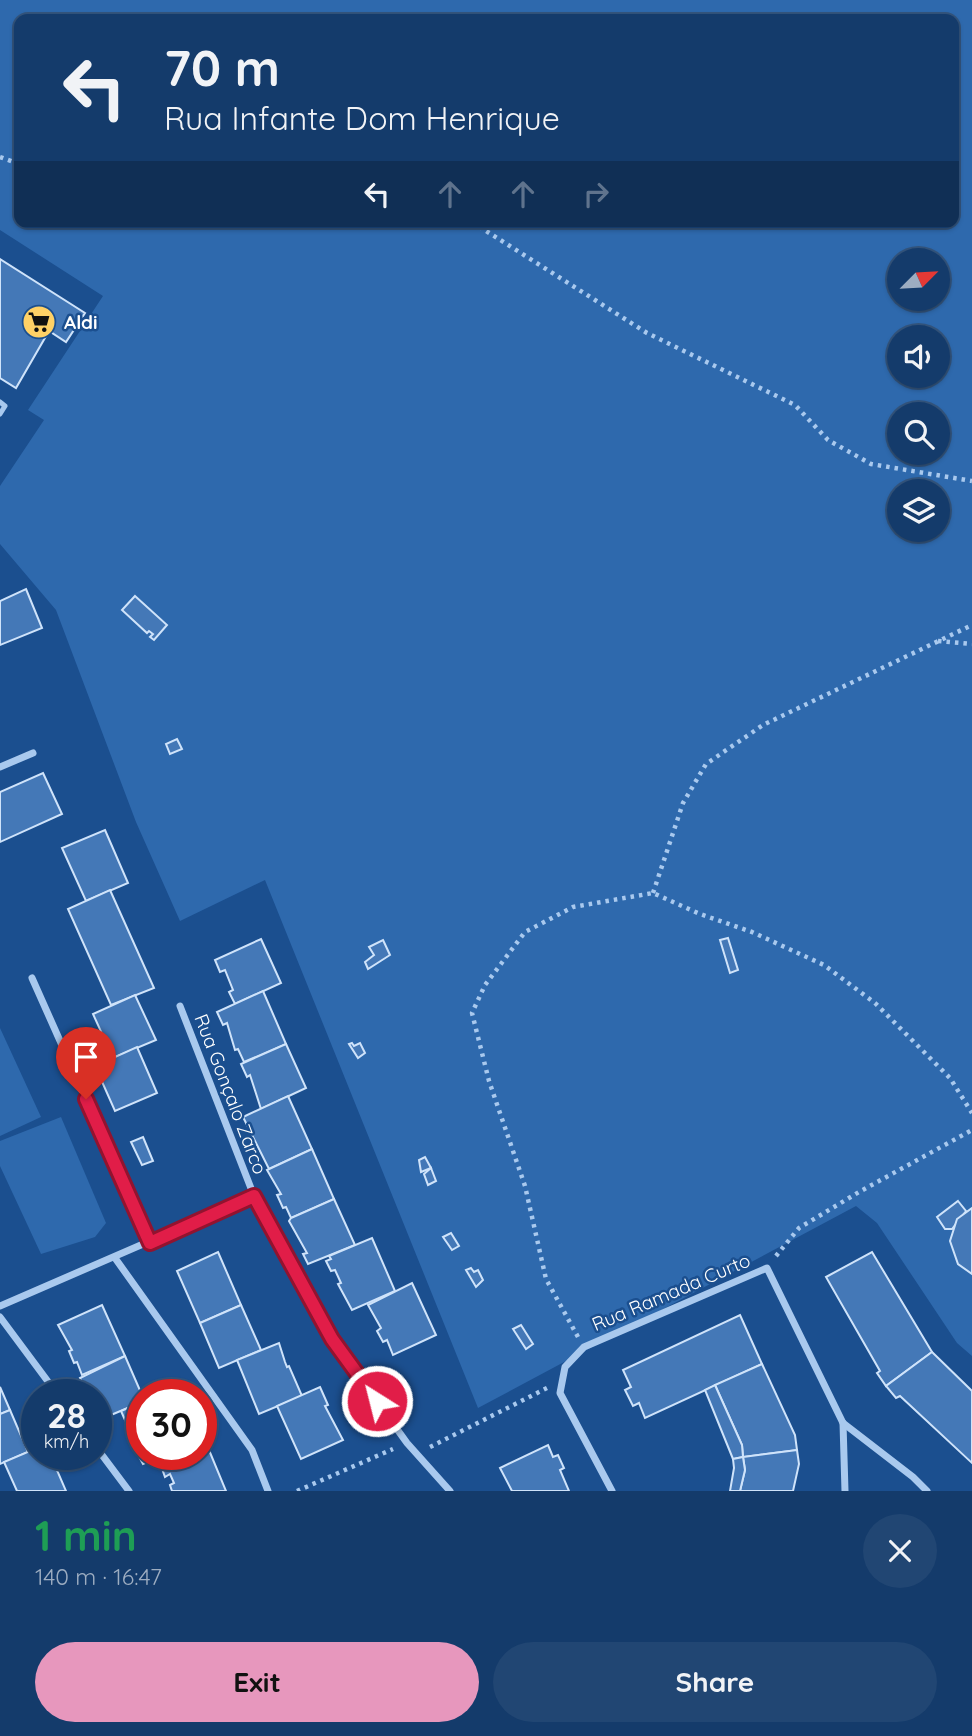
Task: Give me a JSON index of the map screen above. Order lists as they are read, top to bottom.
{
  "streets": {
    "street": ["Rua Gonçalo Zarco", "Rua Ramada Curto"]
  },
  "places": {
    "supermarket": ["Aldi"]
  },
  "north": "top right",
  "page": {
    "turn": ["70 m", "Rua Infante Dom Henrique"],
    "speed": "28 km/h",
    "limit": "30",
    "heading": ["1 min", "140 m · 16:47"],
    "buttons": ["Exit", "Share"]
  }
}
